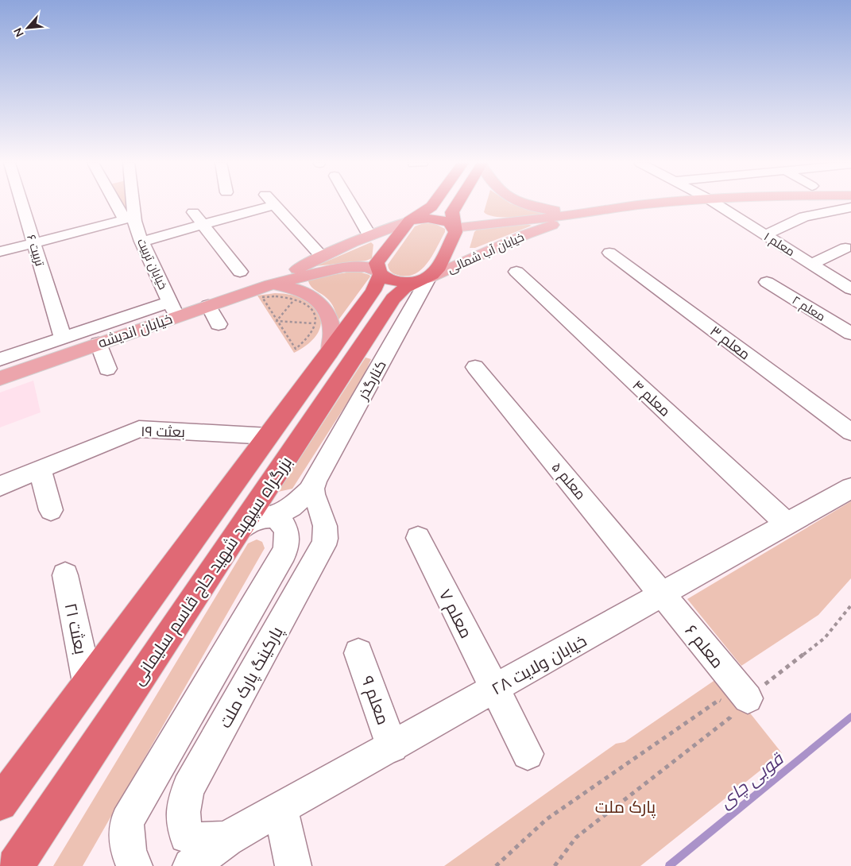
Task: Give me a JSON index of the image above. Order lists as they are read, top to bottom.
{
  "streets": {
    "highway": ["بزرگراه سپهبد شهید حاج قاسم سلیمانی"],
    "main road": ["خیابان آب شمالی", "خیابان اندیشه"],
    "street": [
      "معلم ۱",
      "تربیت ۶",
      "خیابان تربیت",
      "معلم ۲",
      "معلم ۳",
      "کنارگذر",
      "معلم ۴",
      "بعثت ۱۹",
      "معلم ۵",
      "معلم ۷",
      "بعثت ۲۱",
      "معلم ۶",
      "خیابان ولایت ۲۸",
      "پارکینگ پارک ملت",
      "معلم ۹"
    ]
  },
  "crossings": [
    ["خیابان آب شمالی", "کنارگذر"],
    ["خیابان آب شمالی", "بزرگراه سپهبد شهید حاج قاسم سلیمانی"],
    ["خیابان تربیت", "خیابان اندیشه"],
    ["خیابان اندیشه", "بزرگراه سپهبد شهید حاج قاسم سلیمانی"],
    ["کنارگذر", "بزرگراه سپهبد شهید حاج قاسم سلیمانی"],
    ["کنارگذر", "پارکینگ پارک ملت"],
    ["معلم ۴", "خیابان ولایت ۲۸"],
    ["بعثت ۱۹", "بزرگراه سپهبد شهید حاج قاسم سلیمانی"],
    ["معلم ۵", "معلم ۶"],
    ["معلم ۵", "خیابان ولایت ۲۸"],
    ["بزرگراه سپهبد شهید حاج قاسم سلیمانی", "بعثت ۲۱"],
    ["معلم ۷", "خیابان ولایت ۲۸"],
    ["معلم ۶", "خیابان ولایت ۲۸"],
    ["خیابان ولایت ۲۸", "پارکینگ پارک ملت"],
    ["خیابان ولایت ۲۸", "معلم ۹"]
  ],
  "water": ["قوبی چای"],
  "parks": ["پارک ملت"],
  "north": "bottom left"
}
